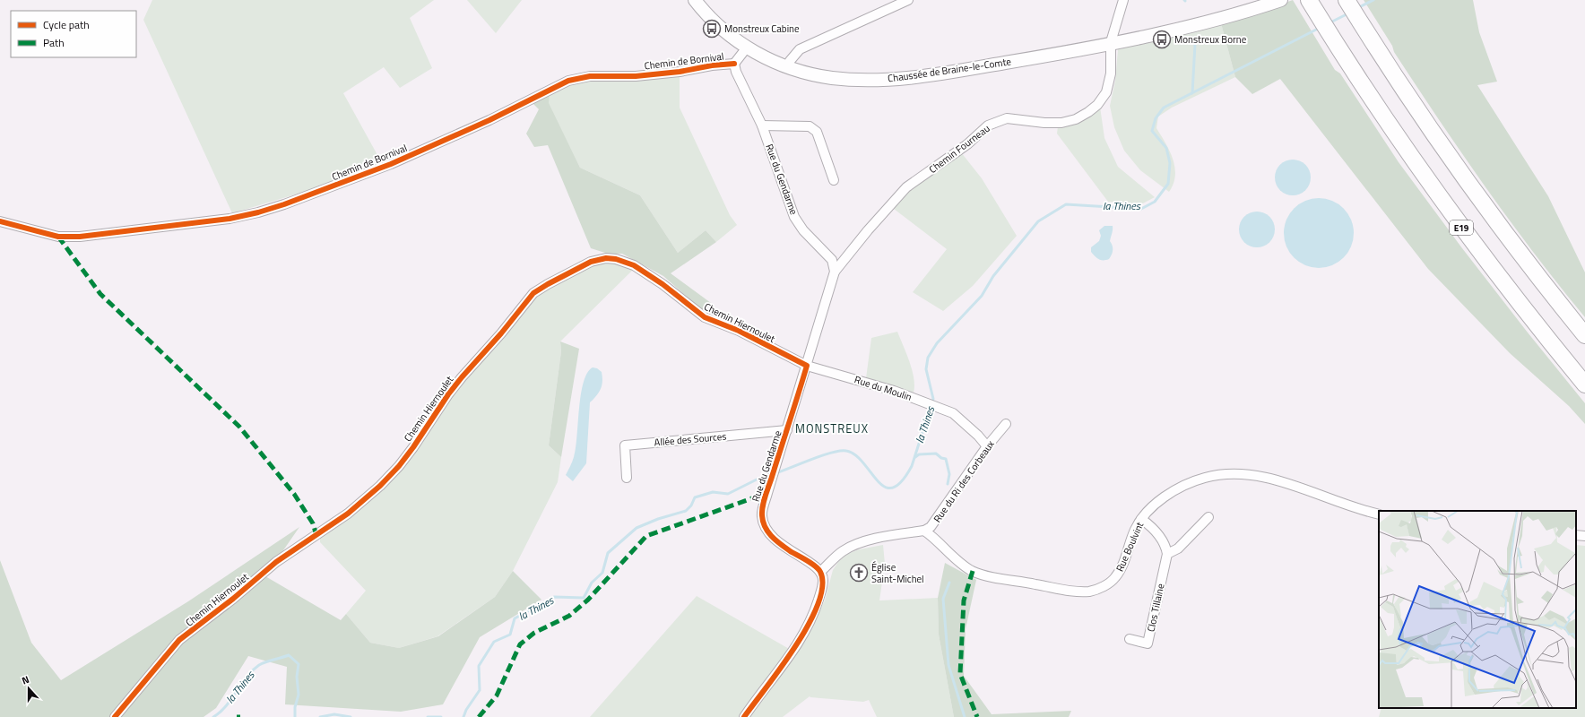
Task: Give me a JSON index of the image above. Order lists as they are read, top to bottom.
{
  "streets": {
    "highway": ["E19"],
    "main road": ["Chaussée de Braine-le-Comte"],
    "street": [
      "Chemin de Bornival",
      "Chemin Fourneau",
      "Rue du Gendarme",
      "Chemin Hiernoulet",
      "Rue du Moulin",
      "Allée des Sources",
      "Rue du Ri des Corbeaux",
      "Rue Boulvint",
      "Clos Tillaine"
    ]
  },
  "crossings": [
    ["Chemin de Bornival", "Rue du Gendarme"],
    ["Chaussée de Braine-le-Comte", "Chemin Fourneau"],
    ["Chemin Fourneau", "Rue du Gendarme"],
    ["Rue du Gendarme", "Chemin Hiernoulet"],
    ["Rue du Gendarme", "Rue du Moulin"],
    ["Rue du Gendarme", "Allée des Sources"],
    ["Rue du Gendarme", "Rue du Ri des Corbeaux"],
    ["Chemin Hiernoulet", "Rue du Moulin"],
    ["Rue du Moulin", "Rue du Ri des Corbeaux"],
    ["Rue du Ri des Corbeaux", "Rue Boulvint"]
  ],
  "districts": ["MONSTREUX"],
  "water": ["la Thines"],
  "places": {
    "bus stop": ["Monstreux Cabine", "Monstreux Borne"],
    "church": ["Église Saint-Michel"]
  },
  "legend": ["Cycle path", "Path"],
  "north": "top"
}
